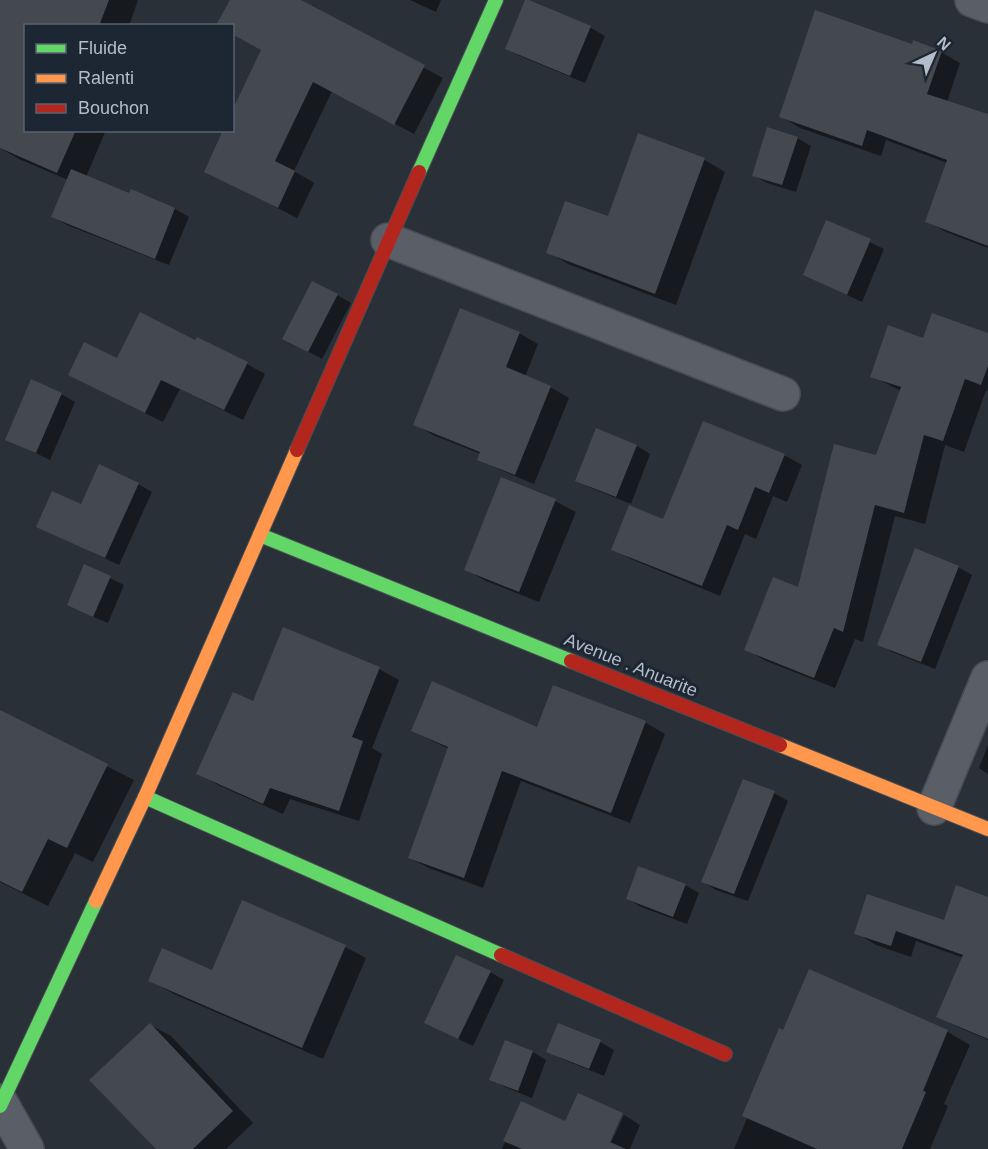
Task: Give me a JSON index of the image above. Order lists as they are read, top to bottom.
{
  "streets": {
    "street": ["Avenue . Anuarite"]
  },
  "legend": ["Fluide", "Ralenti", "Bouchon"],
  "north": "top right"
}
